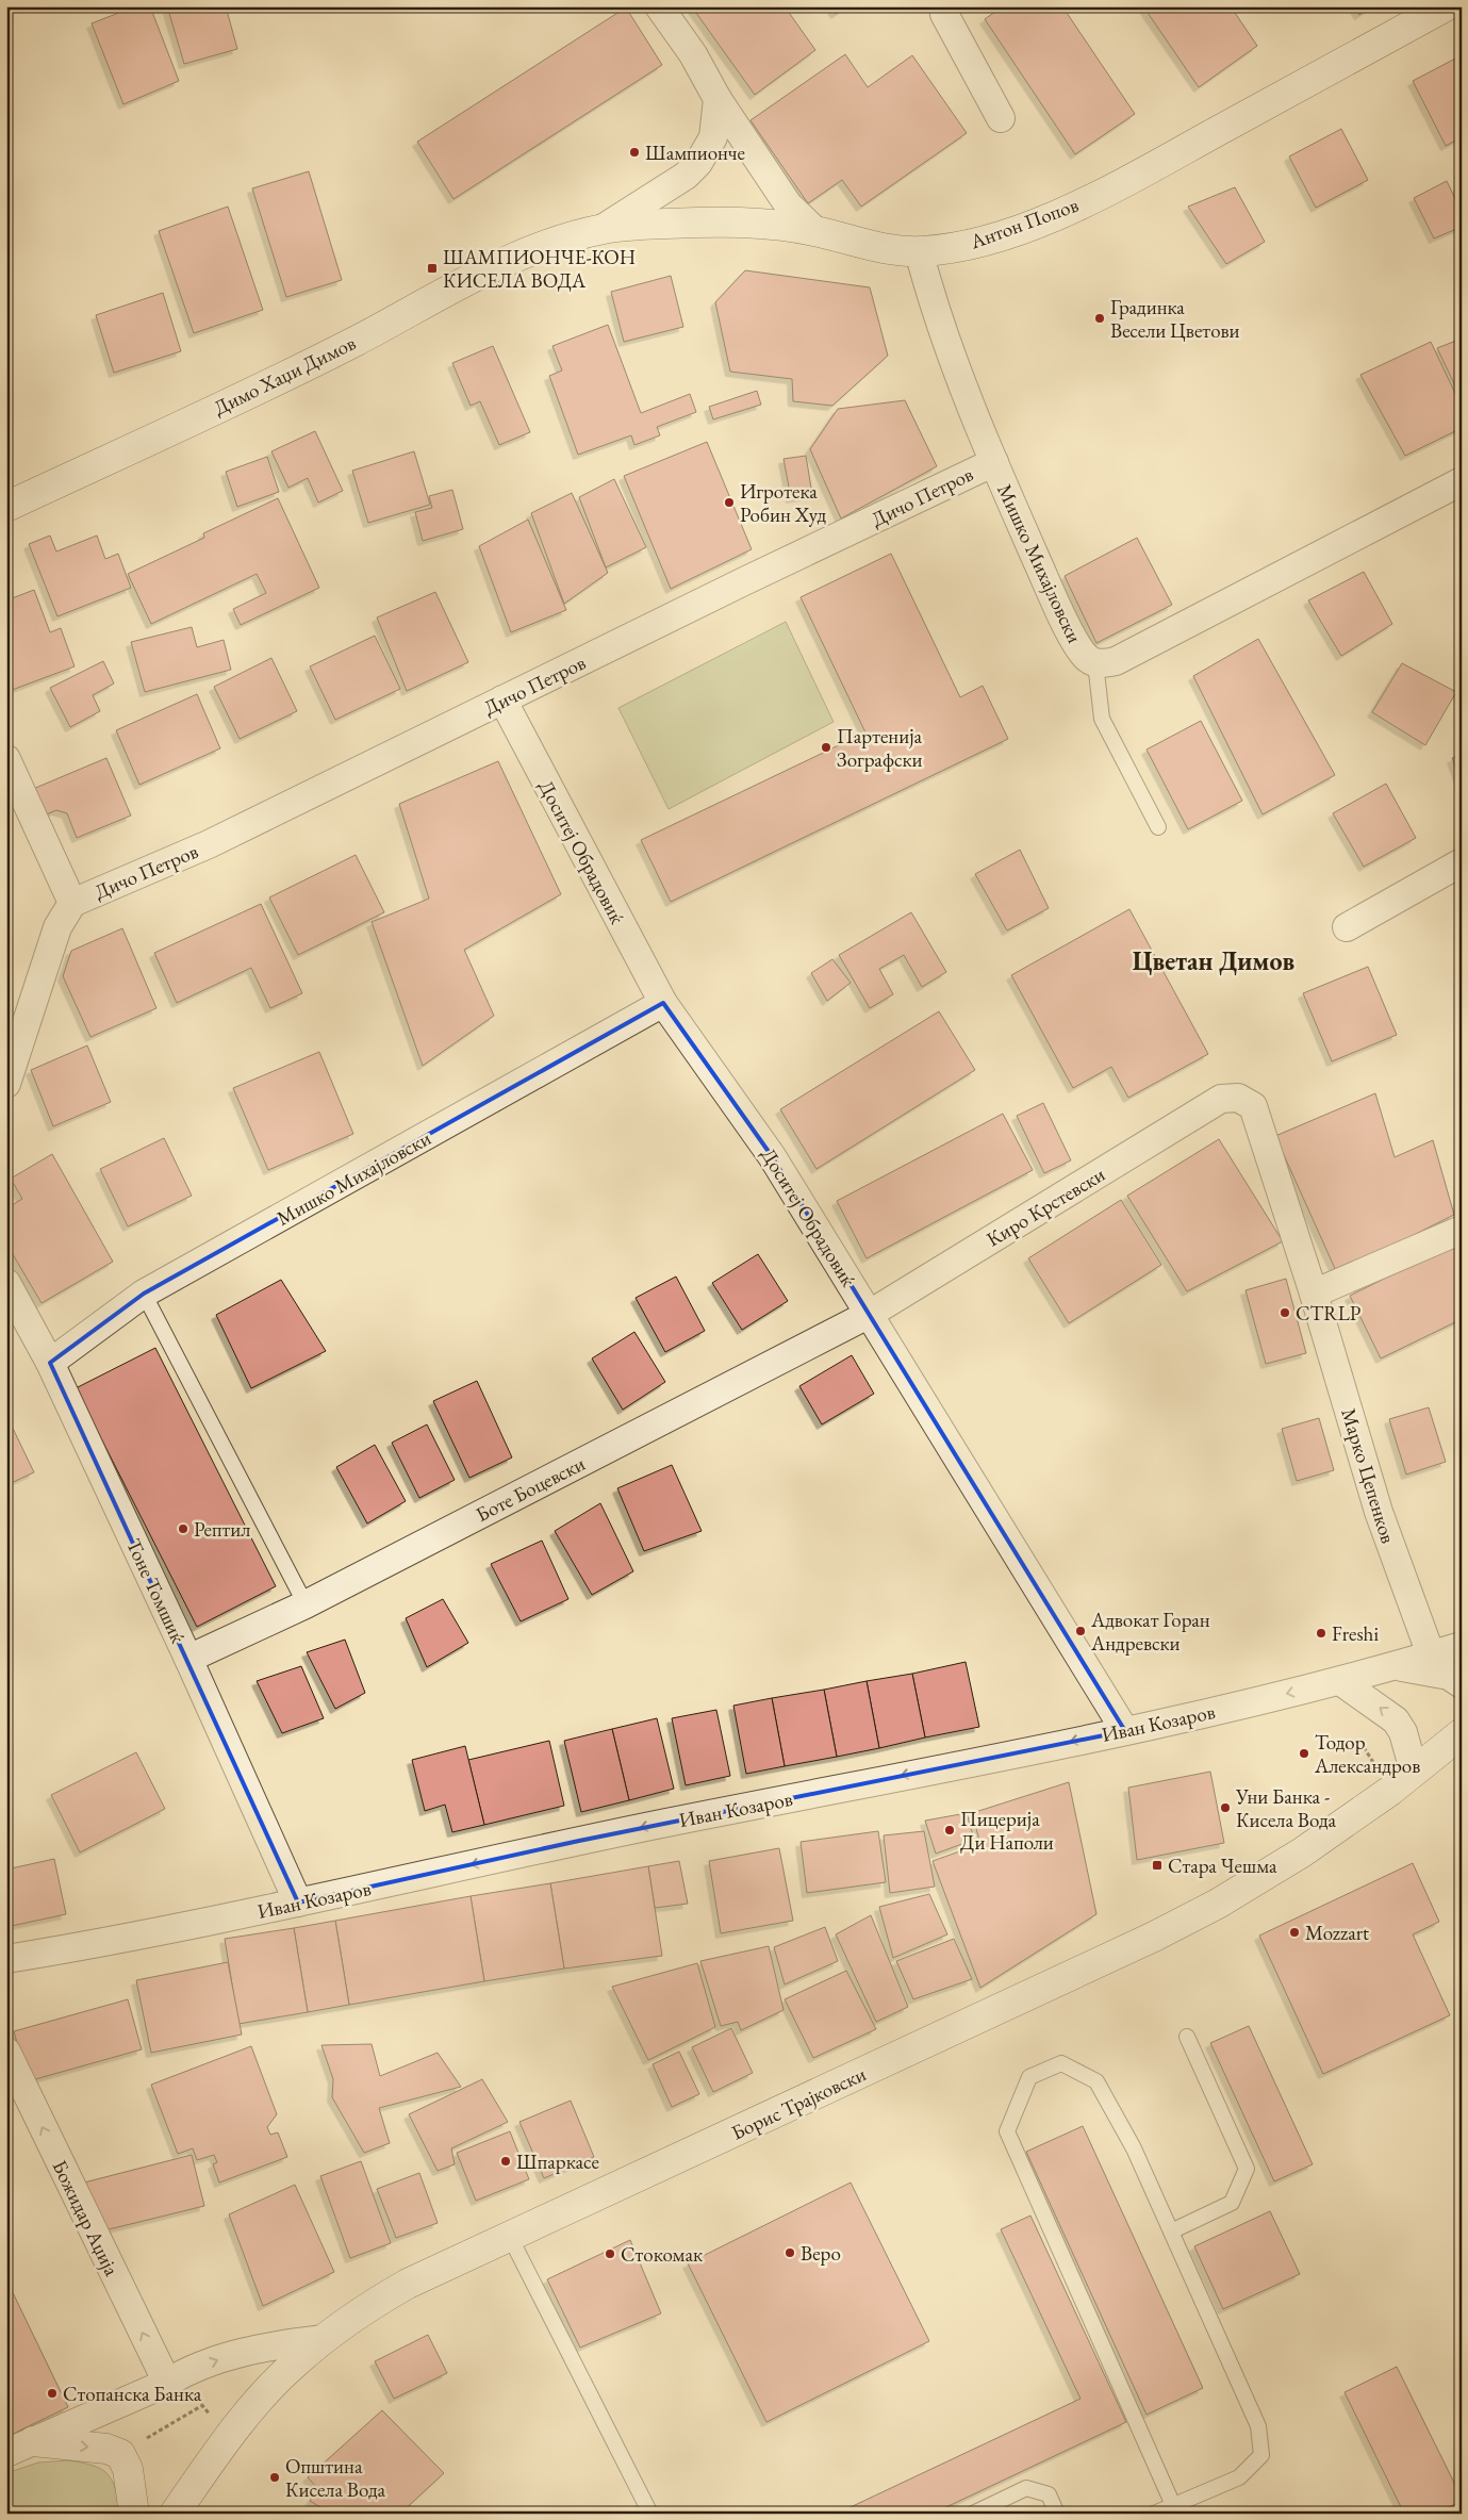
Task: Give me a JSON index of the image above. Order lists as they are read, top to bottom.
{
  "streets": {
    "street": [
      "Антон Попов",
      "Димо Хаџи Димов",
      "Дичо Петров",
      "Мишко Михајловски",
      "Доситеј Обрадовиќ",
      "Киро Крстевски",
      "Марко Цепенков",
      "Боте Боцевски",
      "Тоне Томшиќ",
      "Иван Козаров",
      "Борис Трајковски",
      "Божидар Аџија"
    ]
  },
  "crossings": [
    ["Антон Попов", "Димо Хаџи Димов"],
    ["Антон Попов", "Мишко Михајловски"],
    ["Дичо Петров", "Мишко Михајловски"],
    ["Дичо Петров", "Доситеј Обрадовиќ"],
    ["Мишко Михајловски", "Доситеј Обрадовиќ"],
    ["Мишко Михајловски", "Тоне Томшиќ"],
    ["Доситеј Обрадовиќ", "Киро Крстевски"],
    ["Доситеј Обрадовиќ", "Боте Боцевски"],
    ["Доситеј Обрадовиќ", "Иван Козаров"],
    ["Киро Крстевски", "Марко Цепенков"],
    ["Киро Крстевски", "Боте Боцевски"],
    ["Марко Цепенков", "Иван Козаров"],
    ["Боте Боцевски", "Тоне Томшиќ"],
    ["Тоне Томшиќ", "Иван Козаров"]
  ],
  "one_way": ["Иван Козаров", "Божидар Аџија"],
  "districts": ["Цветан Димов"],
  "places": {
    "other": [
      "Шампионче",
      "Градинка Весели Цветови",
      "Игротека Робин Худ",
      "Партенија Зографски",
      "CTRLP",
      "Рептил",
      "Адвокат Горан Андревски",
      "Freshi",
      "Тодор Александров",
      "Уни Банка - Кисела Вода",
      "Пицерија Ди Наполи",
      "Mozzart",
      "Шпаркасе",
      "Веро",
      "Стокомак",
      "Стопанска Банка",
      "Општина Кисела Вода"
    ],
    "transit": ["ШАМПИОНЧЕ-КОН КИСЕЛА ВОДА", "Стара Чешма"]
  }
}
